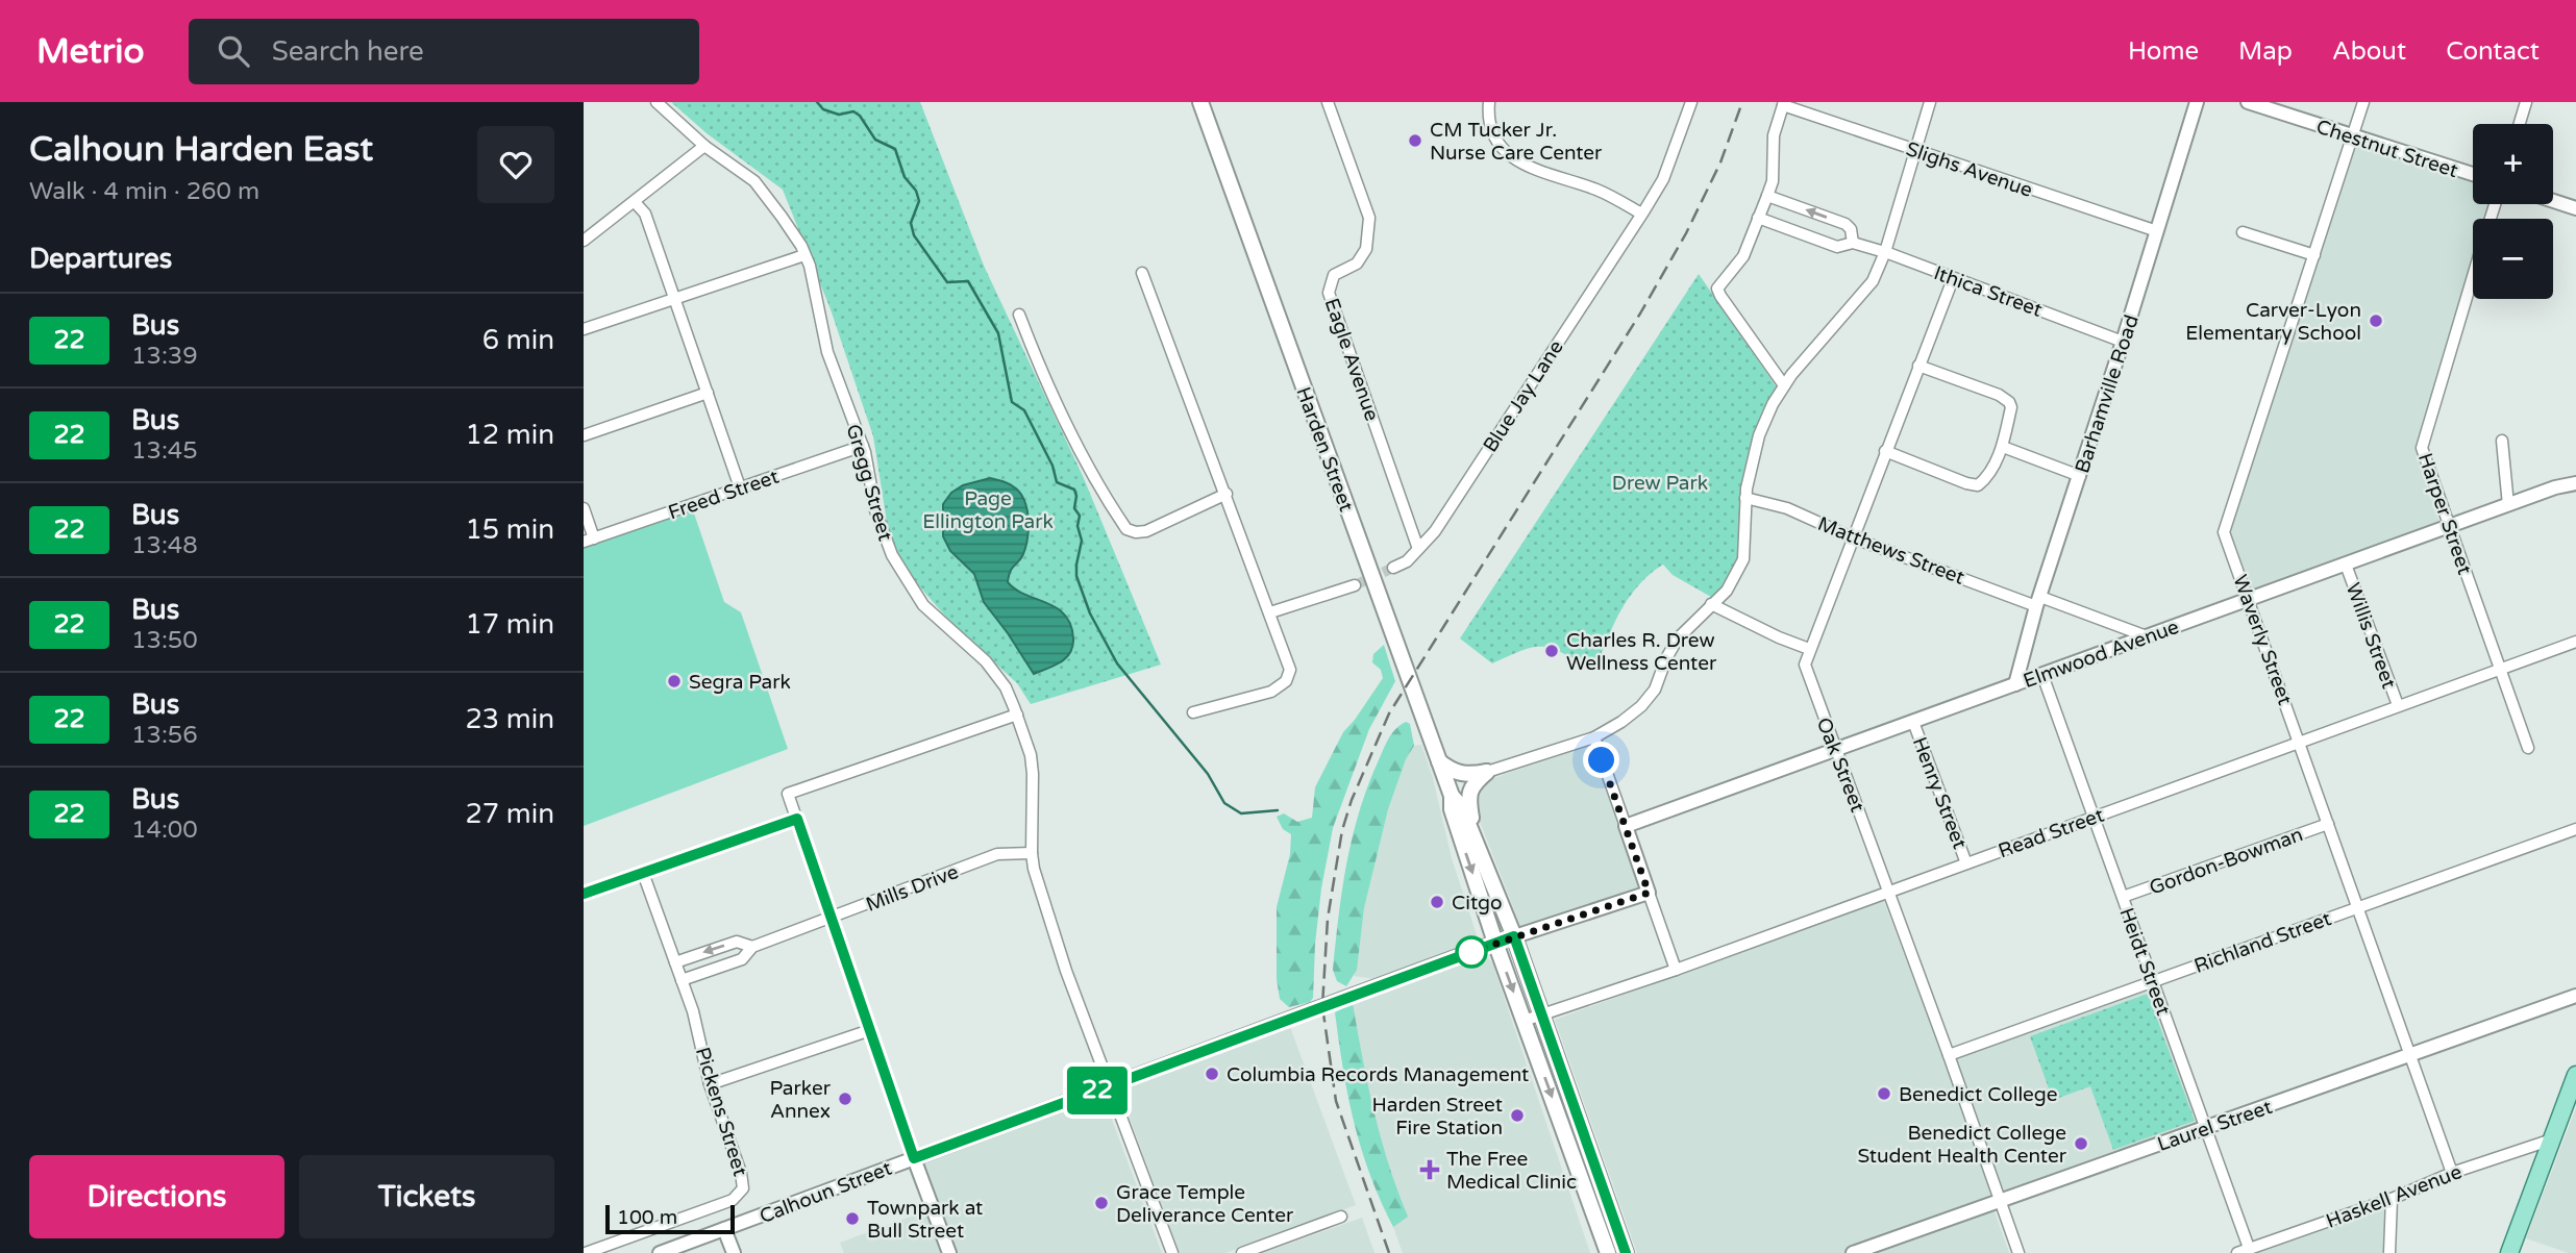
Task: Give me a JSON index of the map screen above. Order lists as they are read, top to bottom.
{
  "streets": {
    "main road": ["Harden Street"],
    "street": [
      "Chestnut Street",
      "Slighs Avenue",
      "Ithica Street",
      "Eagle Avenue",
      "Barhamville Road",
      "Blue Jay Lane",
      "Gregg Street",
      "Freed Street",
      "Harper Street",
      "Matthews Street",
      "Willis Street",
      "Waverly Street",
      "Elmwood Avenue",
      "Oak Street",
      "Henry Street",
      "Read Street",
      "Gordon-Bowman",
      "Mills Drive",
      "Richland Street",
      "Heidt Street",
      "Pickens Street",
      "Laurel Street",
      "Calhoun Street",
      "Haskell Avenue"
    ]
  },
  "crossings": [
    ["Chestnut Street", "Waverly Street"],
    ["Slighs Avenue", "Barhamville Road"],
    ["Ithica Street", "Barhamville Road"],
    ["Ithica Street", "Oak Street"],
    ["Eagle Avenue", "Blue Jay Lane"],
    ["Barhamville Road", "Matthews Street"],
    ["Barhamville Road", "Elmwood Avenue"],
    ["Harden Street", "Read Street"],
    ["Harden Street", "Calhoun Street"],
    ["Gregg Street", "Freed Street"],
    ["Gregg Street", "Mills Drive"],
    ["Gregg Street", "Calhoun Street"],
    ["Harper Street", "Elmwood Avenue"],
    ["Harper Street", "Read Street"],
    ["Matthews Street", "Elmwood Avenue"],
    ["Matthews Street", "Oak Street"],
    ["Willis Street", "Elmwood Avenue"],
    ["Willis Street", "Read Street"],
    ["Waverly Street", "Elmwood Avenue"],
    ["Waverly Street", "Read Street"],
    ["Waverly Street", "Gordon-Bowman"],
    ["Waverly Street", "Richland Street"],
    ["Waverly Street", "Laurel Street"],
    ["Waverly Street", "Haskell Avenue"],
    ["Elmwood Avenue", "Oak Street"],
    ["Elmwood Avenue", "Henry Street"],
    ["Elmwood Avenue", "Heidt Street"],
    ["Oak Street", "Read Street"],
    ["Oak Street", "Richland Street"],
    ["Oak Street", "Laurel Street"],
    ["Henry Street", "Read Street"],
    ["Read Street", "Heidt Street"],
    ["Gordon-Bowman", "Heidt Street"],
    ["Mills Drive", "Pickens Street"],
    ["Richland Street", "Heidt Street"],
    ["Heidt Street", "Laurel Street"],
    ["Heidt Street", "Haskell Avenue"]
  ],
  "parks": ["Drew Park", "Page Ellington Park"],
  "places": {
    "other": [
      "CM Tucker Jr. Nurse Care Center",
      "Carver-Lyon Elementary School",
      "Charles R. Drew Wellness Center",
      "Segra Park",
      "Citgo",
      "Columbia Records Management",
      "Benedict College",
      "Parker Annex",
      "Harden Street Fire Station",
      "Benedict College Student Health Center",
      "Grace Temple Deliverance Center",
      "Townpark at Bull Street"
    ],
    "health": ["The Free Medical Clinic"]
  },
  "lines": ["bus line 22"],
  "scale_bar": "100 m",
  "page": {
    "header": "Metrio",
    "search": "Search here",
    "nav": [
      "Home",
      "Map",
      "About",
      "Contact"
    ],
    "heading": [
      ["Calhoun Harden East", "Walk · 4 min · 260 m"],
      "Departures"
    ],
    "on_map": "22",
    "map_buttons": ["+", "−"],
    "list": [
      {
        "mark": "22",
        "name": "Bus",
        "note": "13:39",
        "value": "6 min"
      },
      {
        "mark": "22",
        "name": "Bus",
        "note": "13:45",
        "value": "12 min"
      },
      {
        "mark": "22",
        "name": "Bus",
        "note": "13:48",
        "value": "15 min"
      },
      {
        "mark": "22",
        "name": "Bus",
        "note": "13:50",
        "value": "17 min"
      },
      {
        "mark": "22",
        "name": "Bus",
        "note": "13:56",
        "value": "23 min"
      },
      {
        "mark": "22",
        "name": "Bus",
        "note": "14:00",
        "value": "27 min"
      }
    ],
    "buttons": ["Directions", "Tickets"],
    "scale": "100 m"
  }
}
